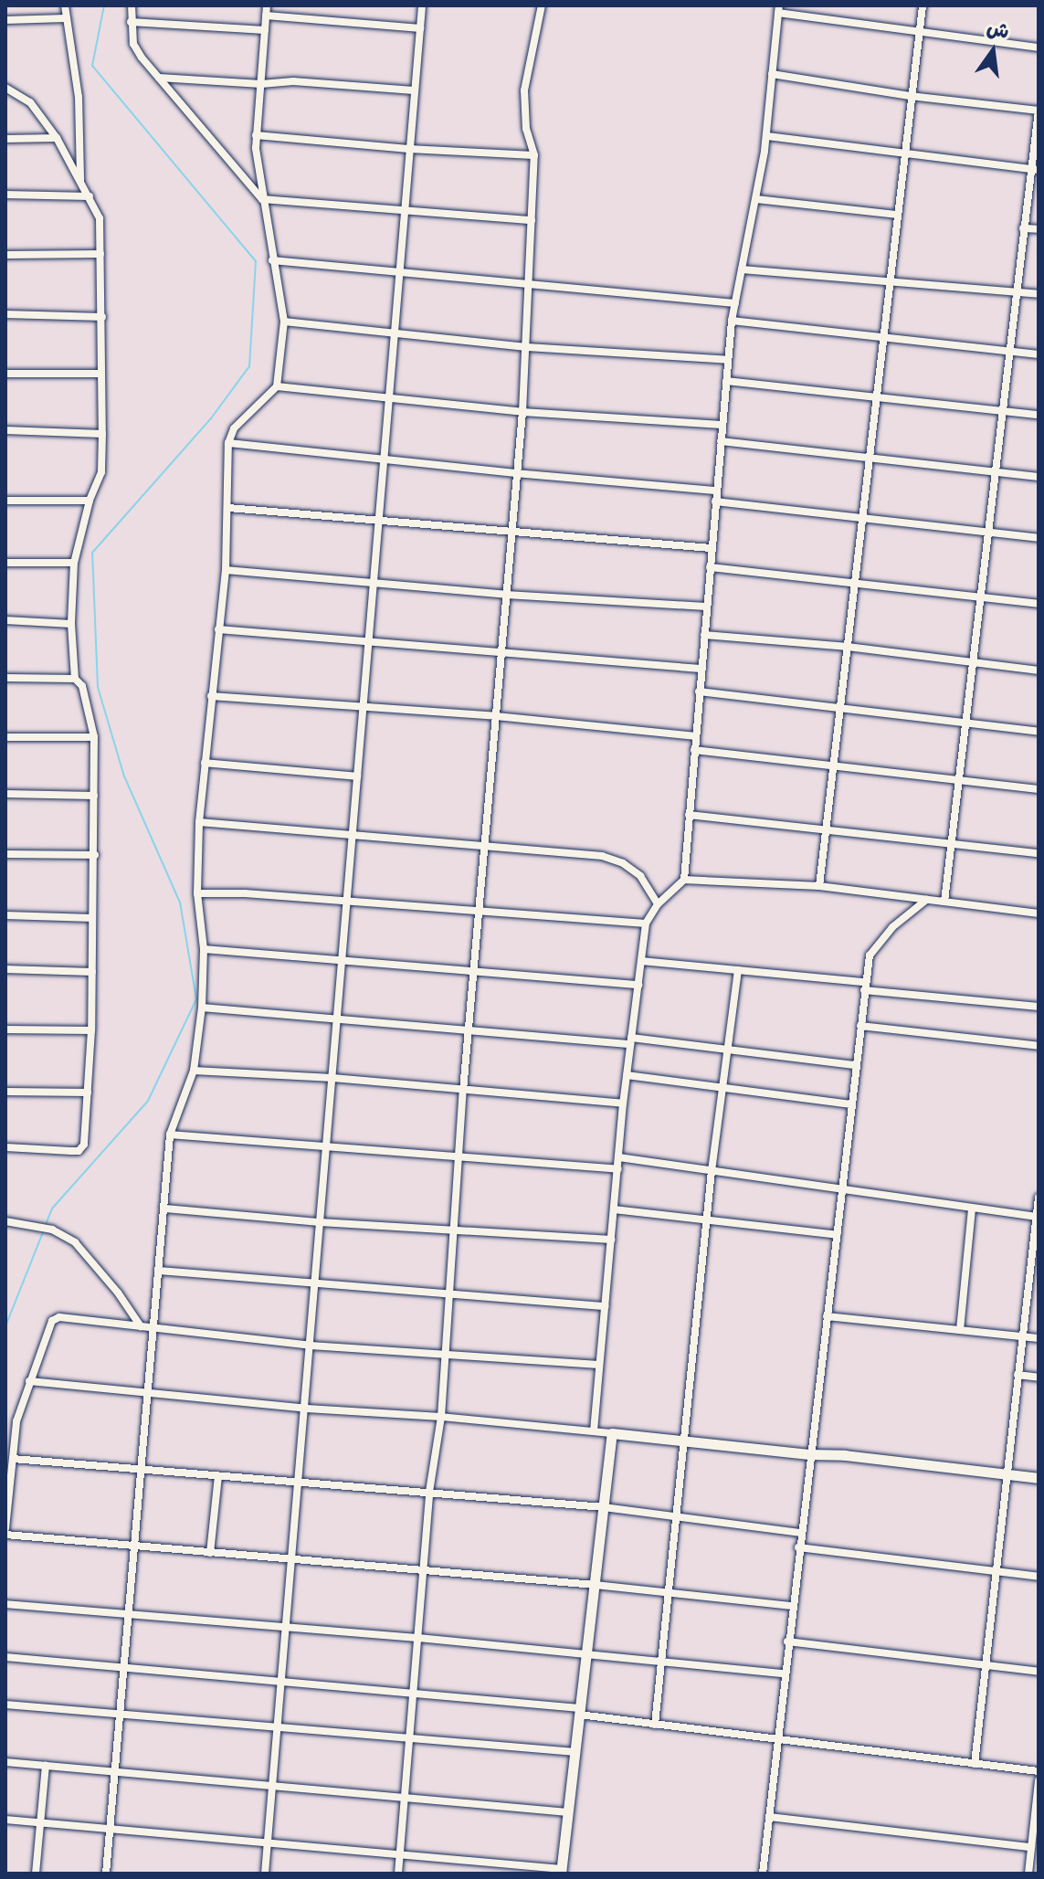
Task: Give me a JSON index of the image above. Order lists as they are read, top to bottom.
{
  "north": "top"
}
